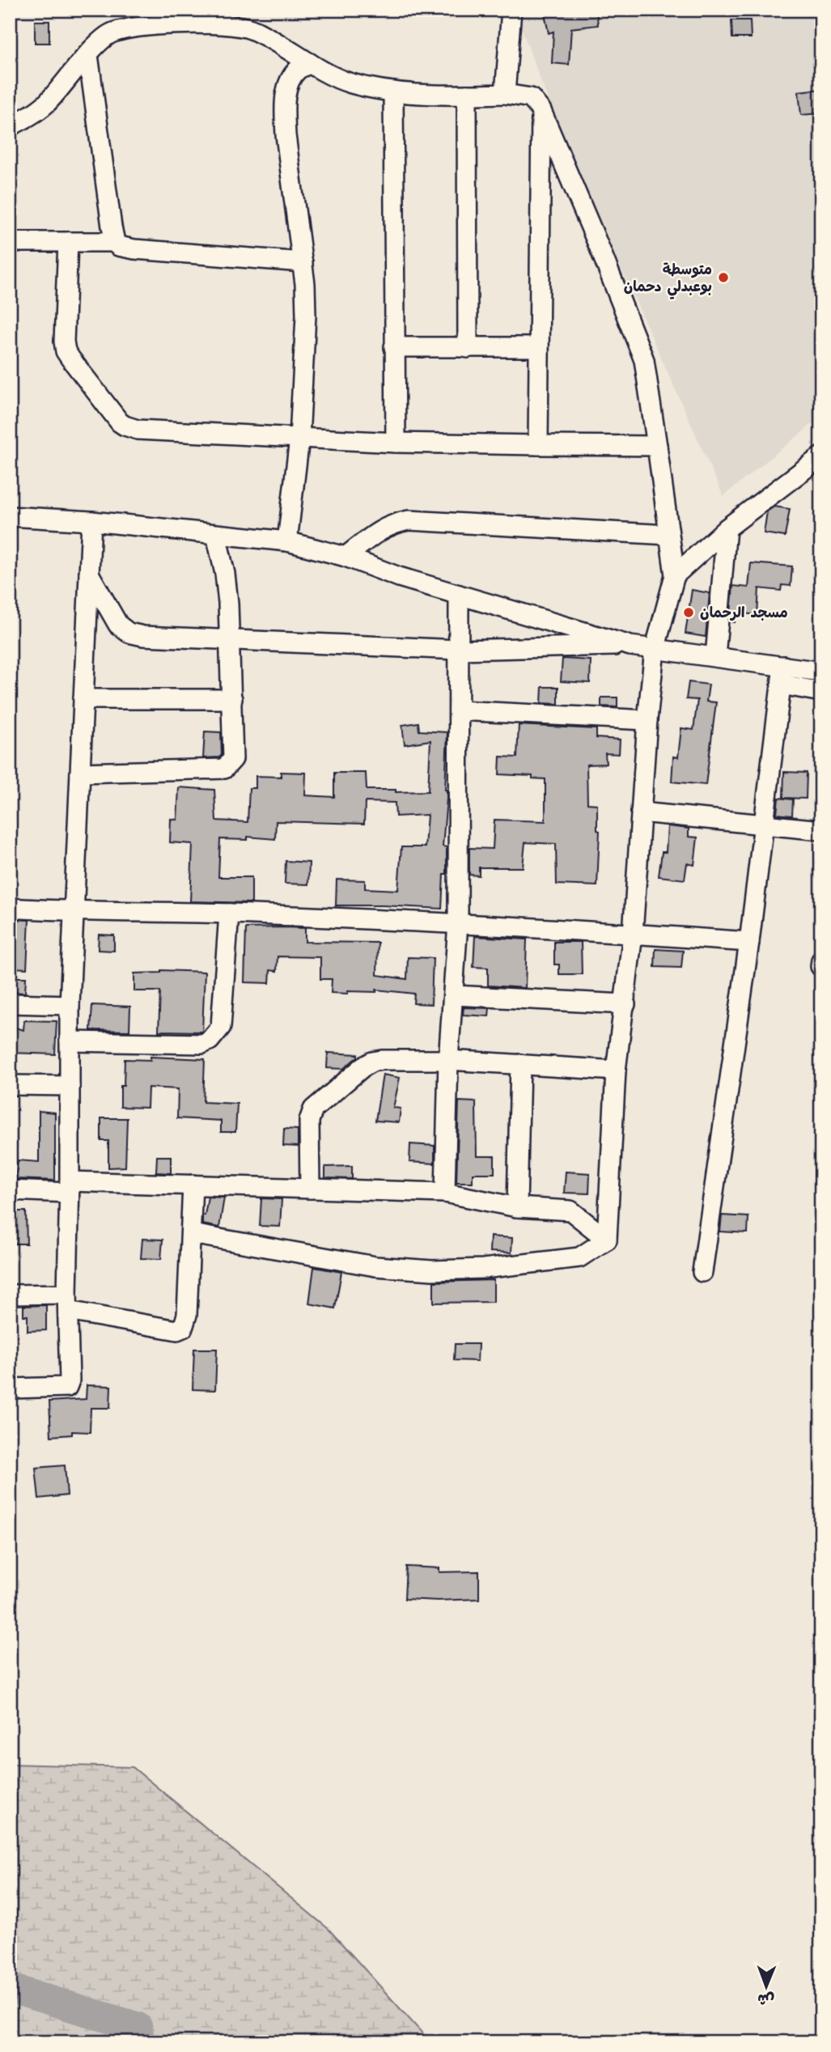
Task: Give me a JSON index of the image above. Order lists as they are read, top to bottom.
{
  "places": ["متوسطة بوعبدلي دحمان", "مسجد الرحمان"],
  "north": "bottom"
}
